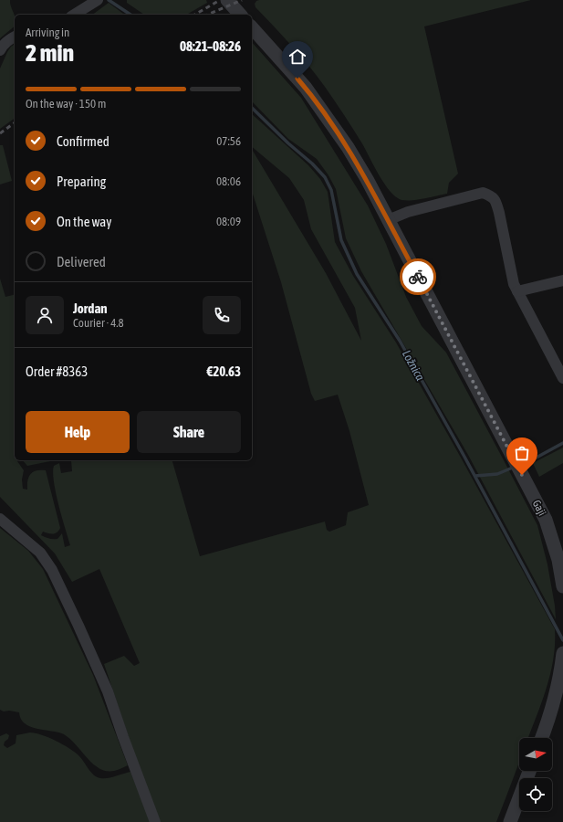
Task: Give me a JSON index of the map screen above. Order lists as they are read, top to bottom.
{
  "streets": {
    "street": ["Gaji"]
  },
  "water": ["Ložnica"],
  "north": "right",
  "page": {
    "heading": ["2 min", "Arriving in", "08:21–08:26"],
    "panel": [
      "Jordan",
      "Courier · 4.8",
      "Order #8363",
      "€20.63"
    ],
    "bar": "On the way · 150 m",
    "list": [
      ["Confirmed", "07:56"],
      ["Preparing", "08:06"],
      ["On the way", "08:09"],
      "Delivered"
    ],
    "buttons": ["Help", "Share"]
  }
}
